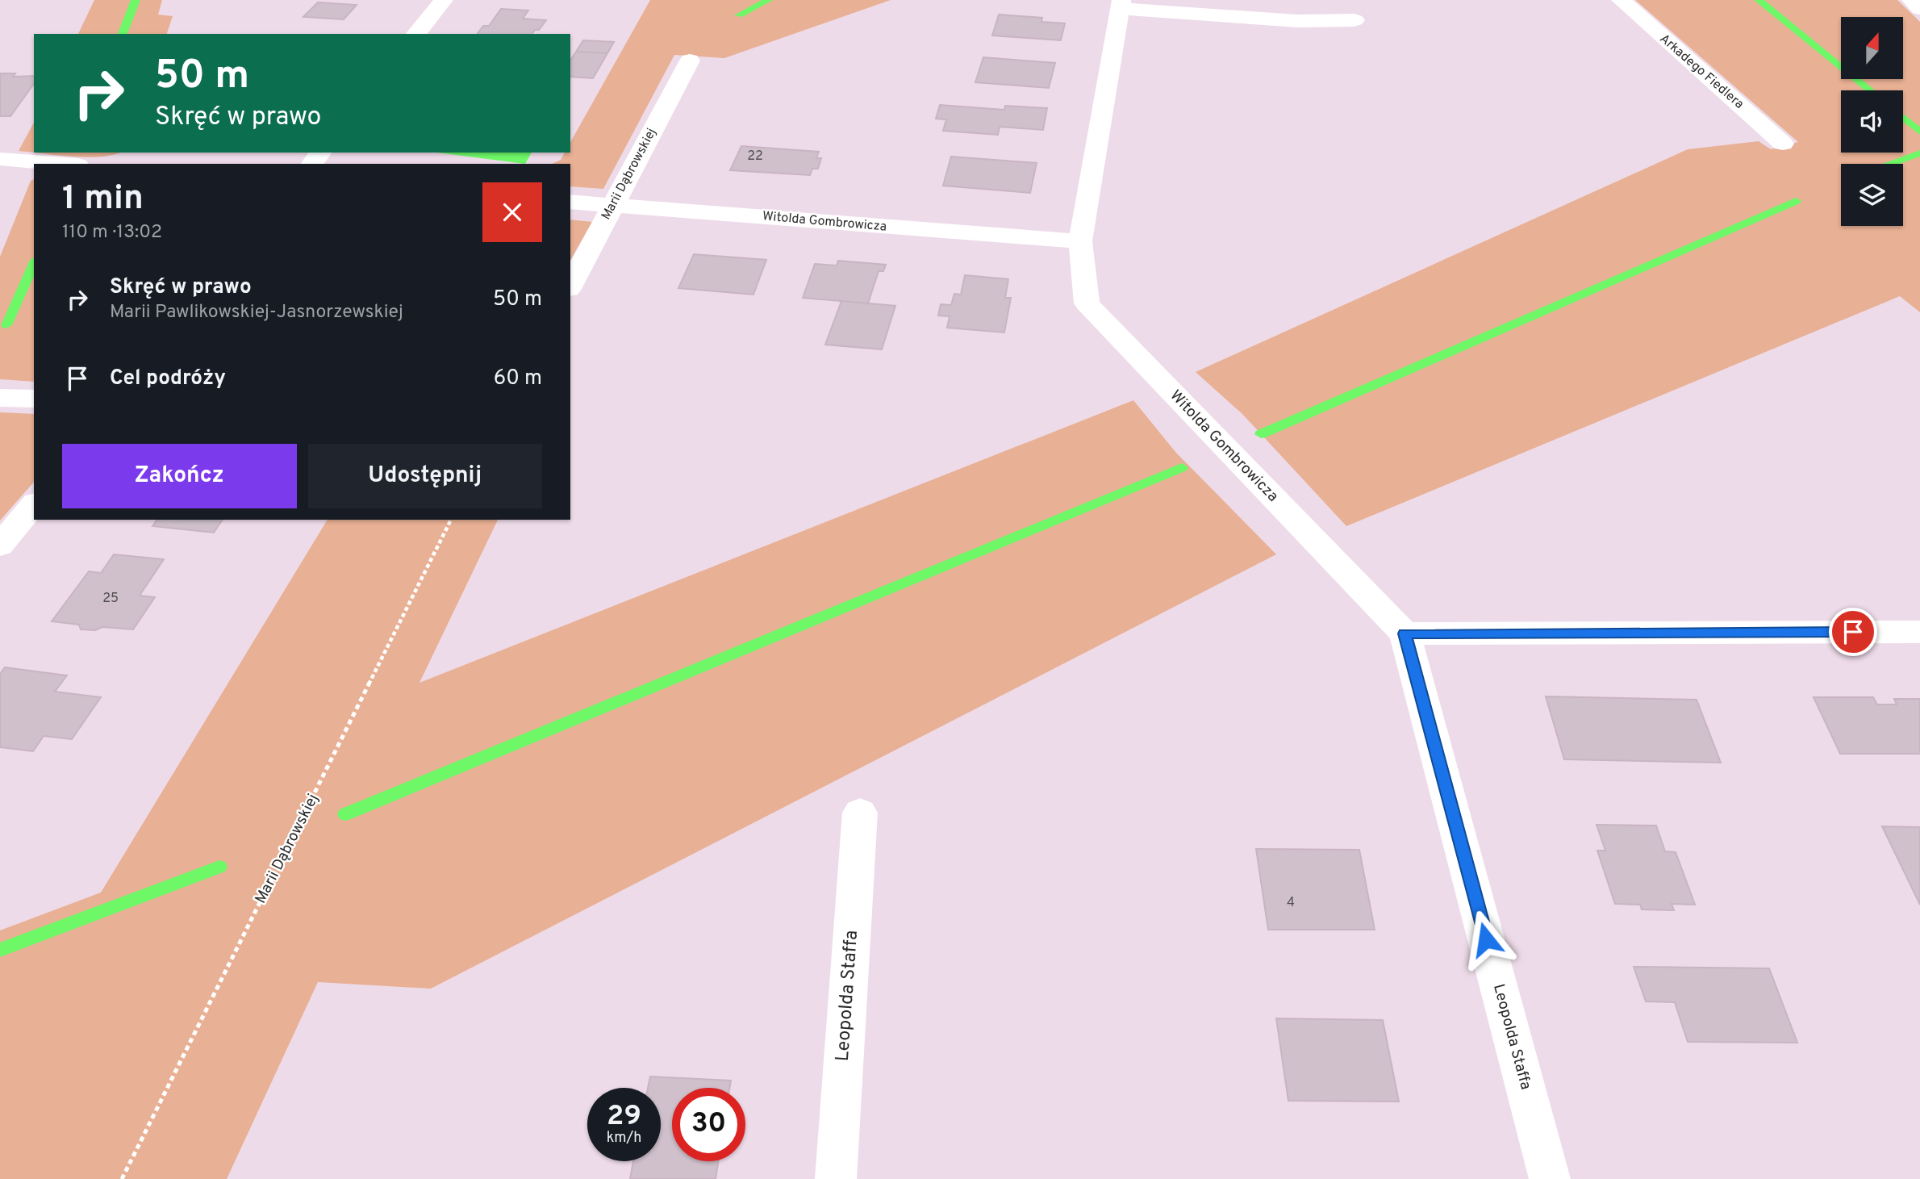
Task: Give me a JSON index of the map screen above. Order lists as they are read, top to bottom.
{
  "streets": {
    "street": [
      "Arkadego Fiedlera",
      "Marii Dąbrowskiej",
      "Witolda Gombrowicza",
      "Leopolda Staffa"
    ]
  },
  "crossings": [
    ["Marii Dąbrowskiej", "Witolda Gombrowicza"],
    ["Witolda Gombrowicza", "Leopolda Staffa"]
  ],
  "house_numbers": ["22", "25", "4"],
  "north": "top",
  "page": {
    "turn": ["50 m", "Skręć w prawo"],
    "heading": ["1 min", "110 m · 13:02"],
    "list": [
      {
        "name": "Skręć w prawo",
        "note": "Marii Pawlikowskiej-Jasnorzewskiej",
        "value": "50 m"
      },
      {
        "name": "Cel podróży",
        "value": "60 m"
      }
    ],
    "buttons": ["Zakończ", "Udostępnij"],
    "speed": "29 km/h",
    "limit": "30"
  }
}
